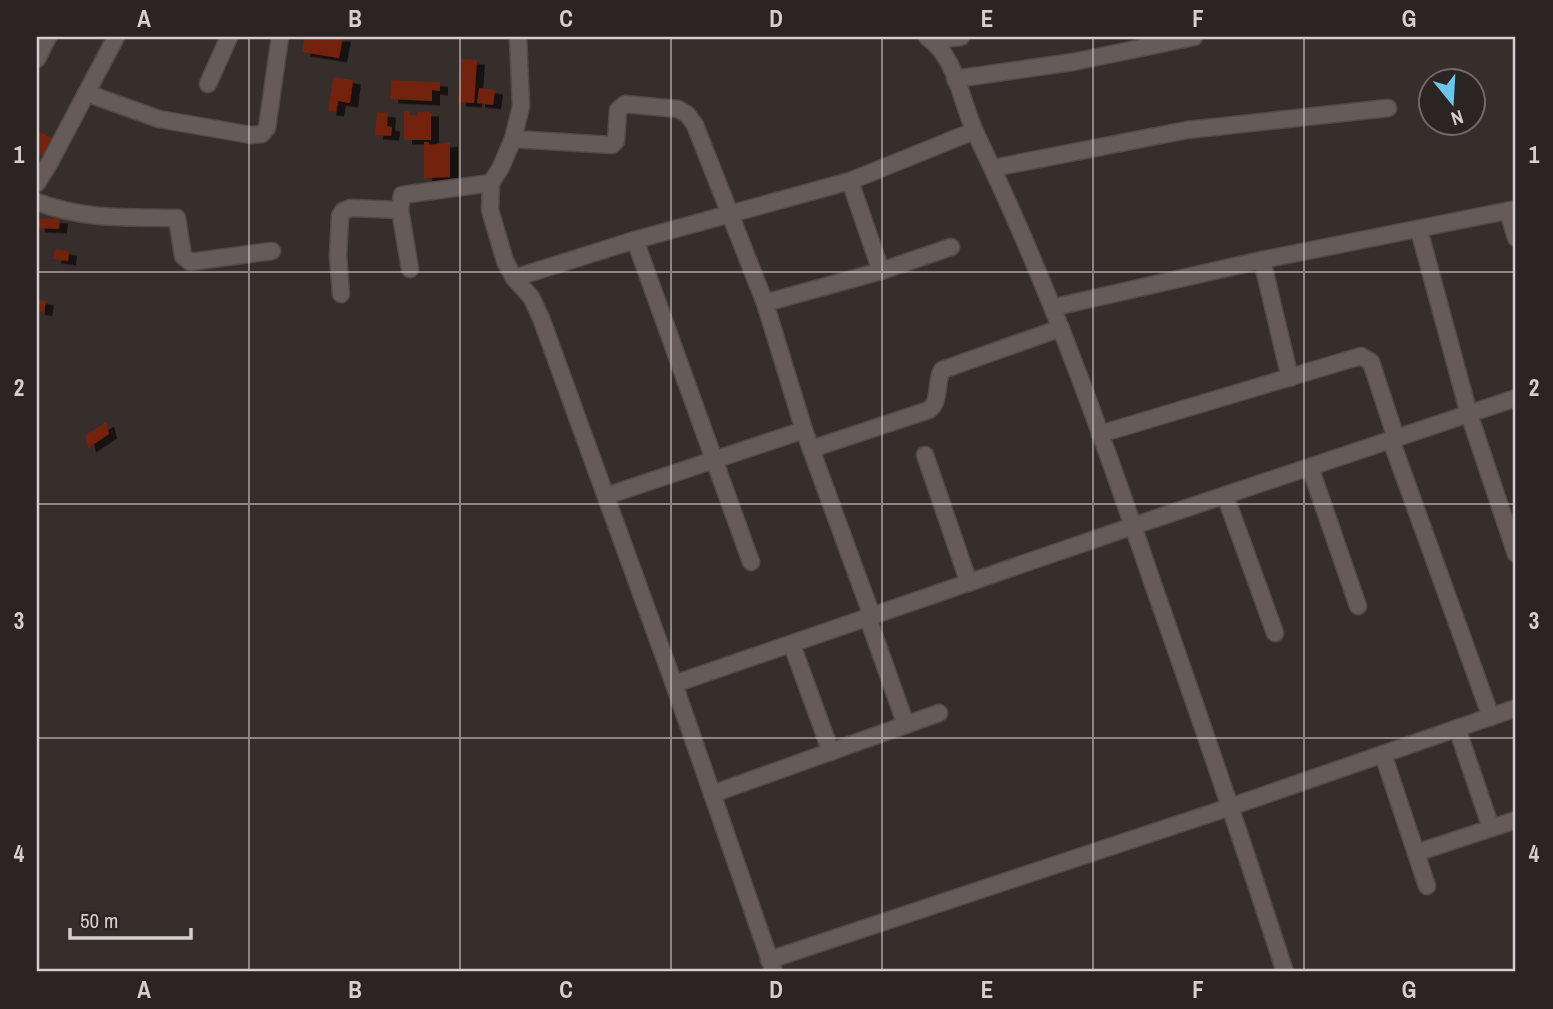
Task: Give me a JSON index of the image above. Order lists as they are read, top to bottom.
{
  "scale_bar": "50 m",
  "north": "bottom",
  "grid": {
    "columns": [
      "A",
      "B",
      "C",
      "D",
      "E",
      "F",
      "G"
    ],
    "rows": [
      "1",
      "2",
      "3",
      "4"
    ]
  }
}
